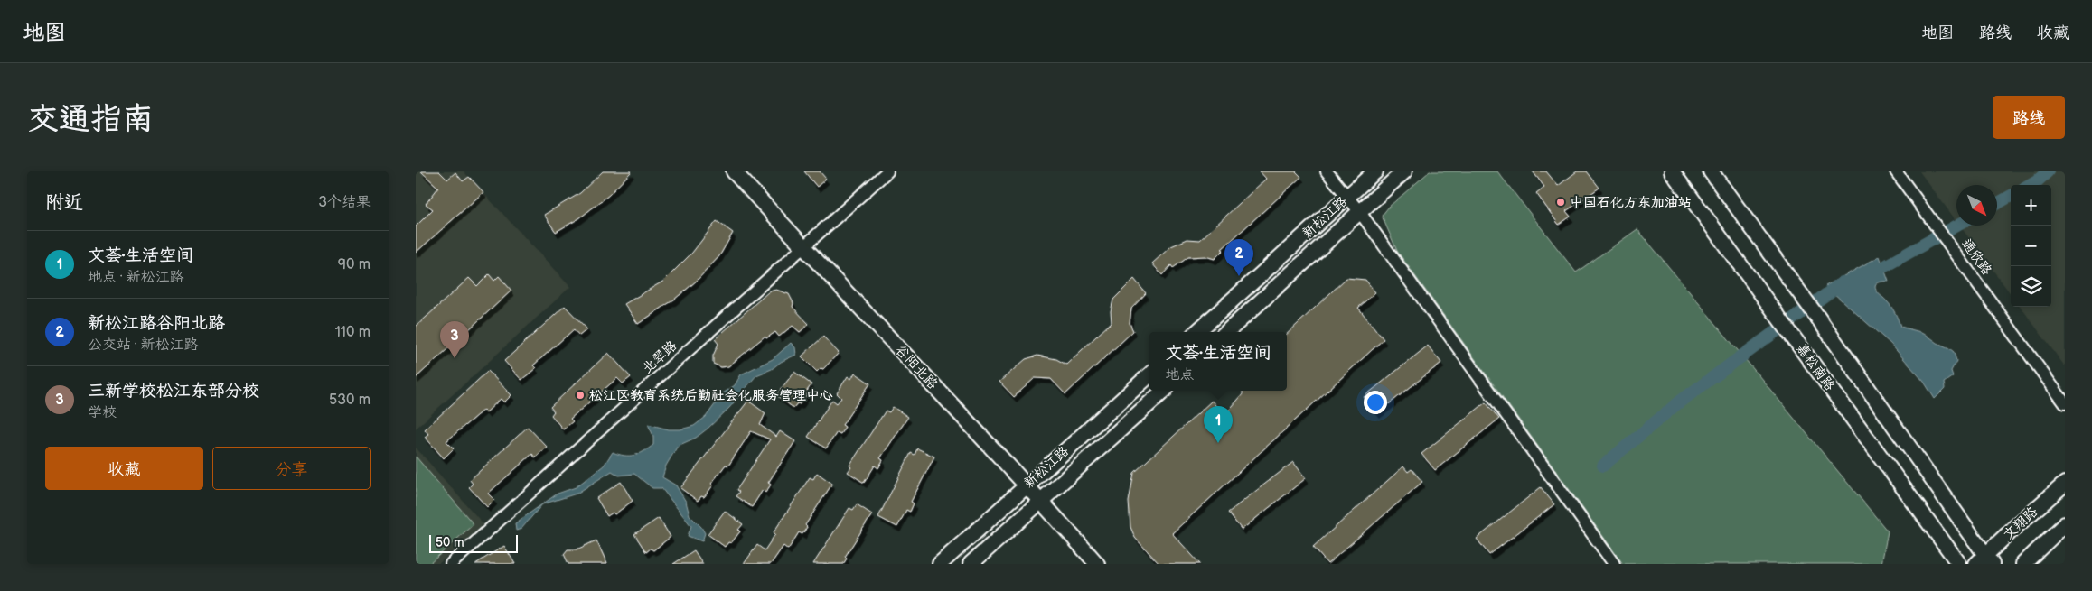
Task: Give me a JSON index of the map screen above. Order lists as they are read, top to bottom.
{
  "streets": {
    "main road": [
      "新松江路",
      "谷阳北路",
      "嘉松南路",
      "文翔路"
    ],
    "street": ["通欣路", "北翠路"]
  },
  "crossings": [
    ["新松江路", "谷阳北路"],
    ["北翠路", "谷阳北路"]
  ],
  "places": ["中国石化方东加油站", "松江区教育系统后勤社会化服务管理中心"],
  "scale_bar": "50 m",
  "north": "bottom right",
  "page": {
    "header": "地图",
    "nav": ["地图", "路线", "收藏"],
    "buttons": [
      "路线",
      ["收藏", "分享"]
    ],
    "title": "交通指南",
    "heading": ["附近", "3个结果"],
    "map_buttons": ["+", "−"],
    "list": [
      {
        "mark": "1",
        "name": "文荟·生活空间",
        "note": "地点 · 新松江路",
        "value": "90 m"
      },
      {
        "mark": "2",
        "name": "新松江路谷阳北路",
        "note": "公交站 · 新松江路",
        "value": "110 m"
      },
      {
        "mark": "3",
        "name": "三新学校松江东部分校",
        "note": "学校",
        "value": "530 m"
      }
    ],
    "pins": ["2", "3", "1"],
    "popup": ["文荟·生活空间", "地点"],
    "scale": "50 m"
  }
}
